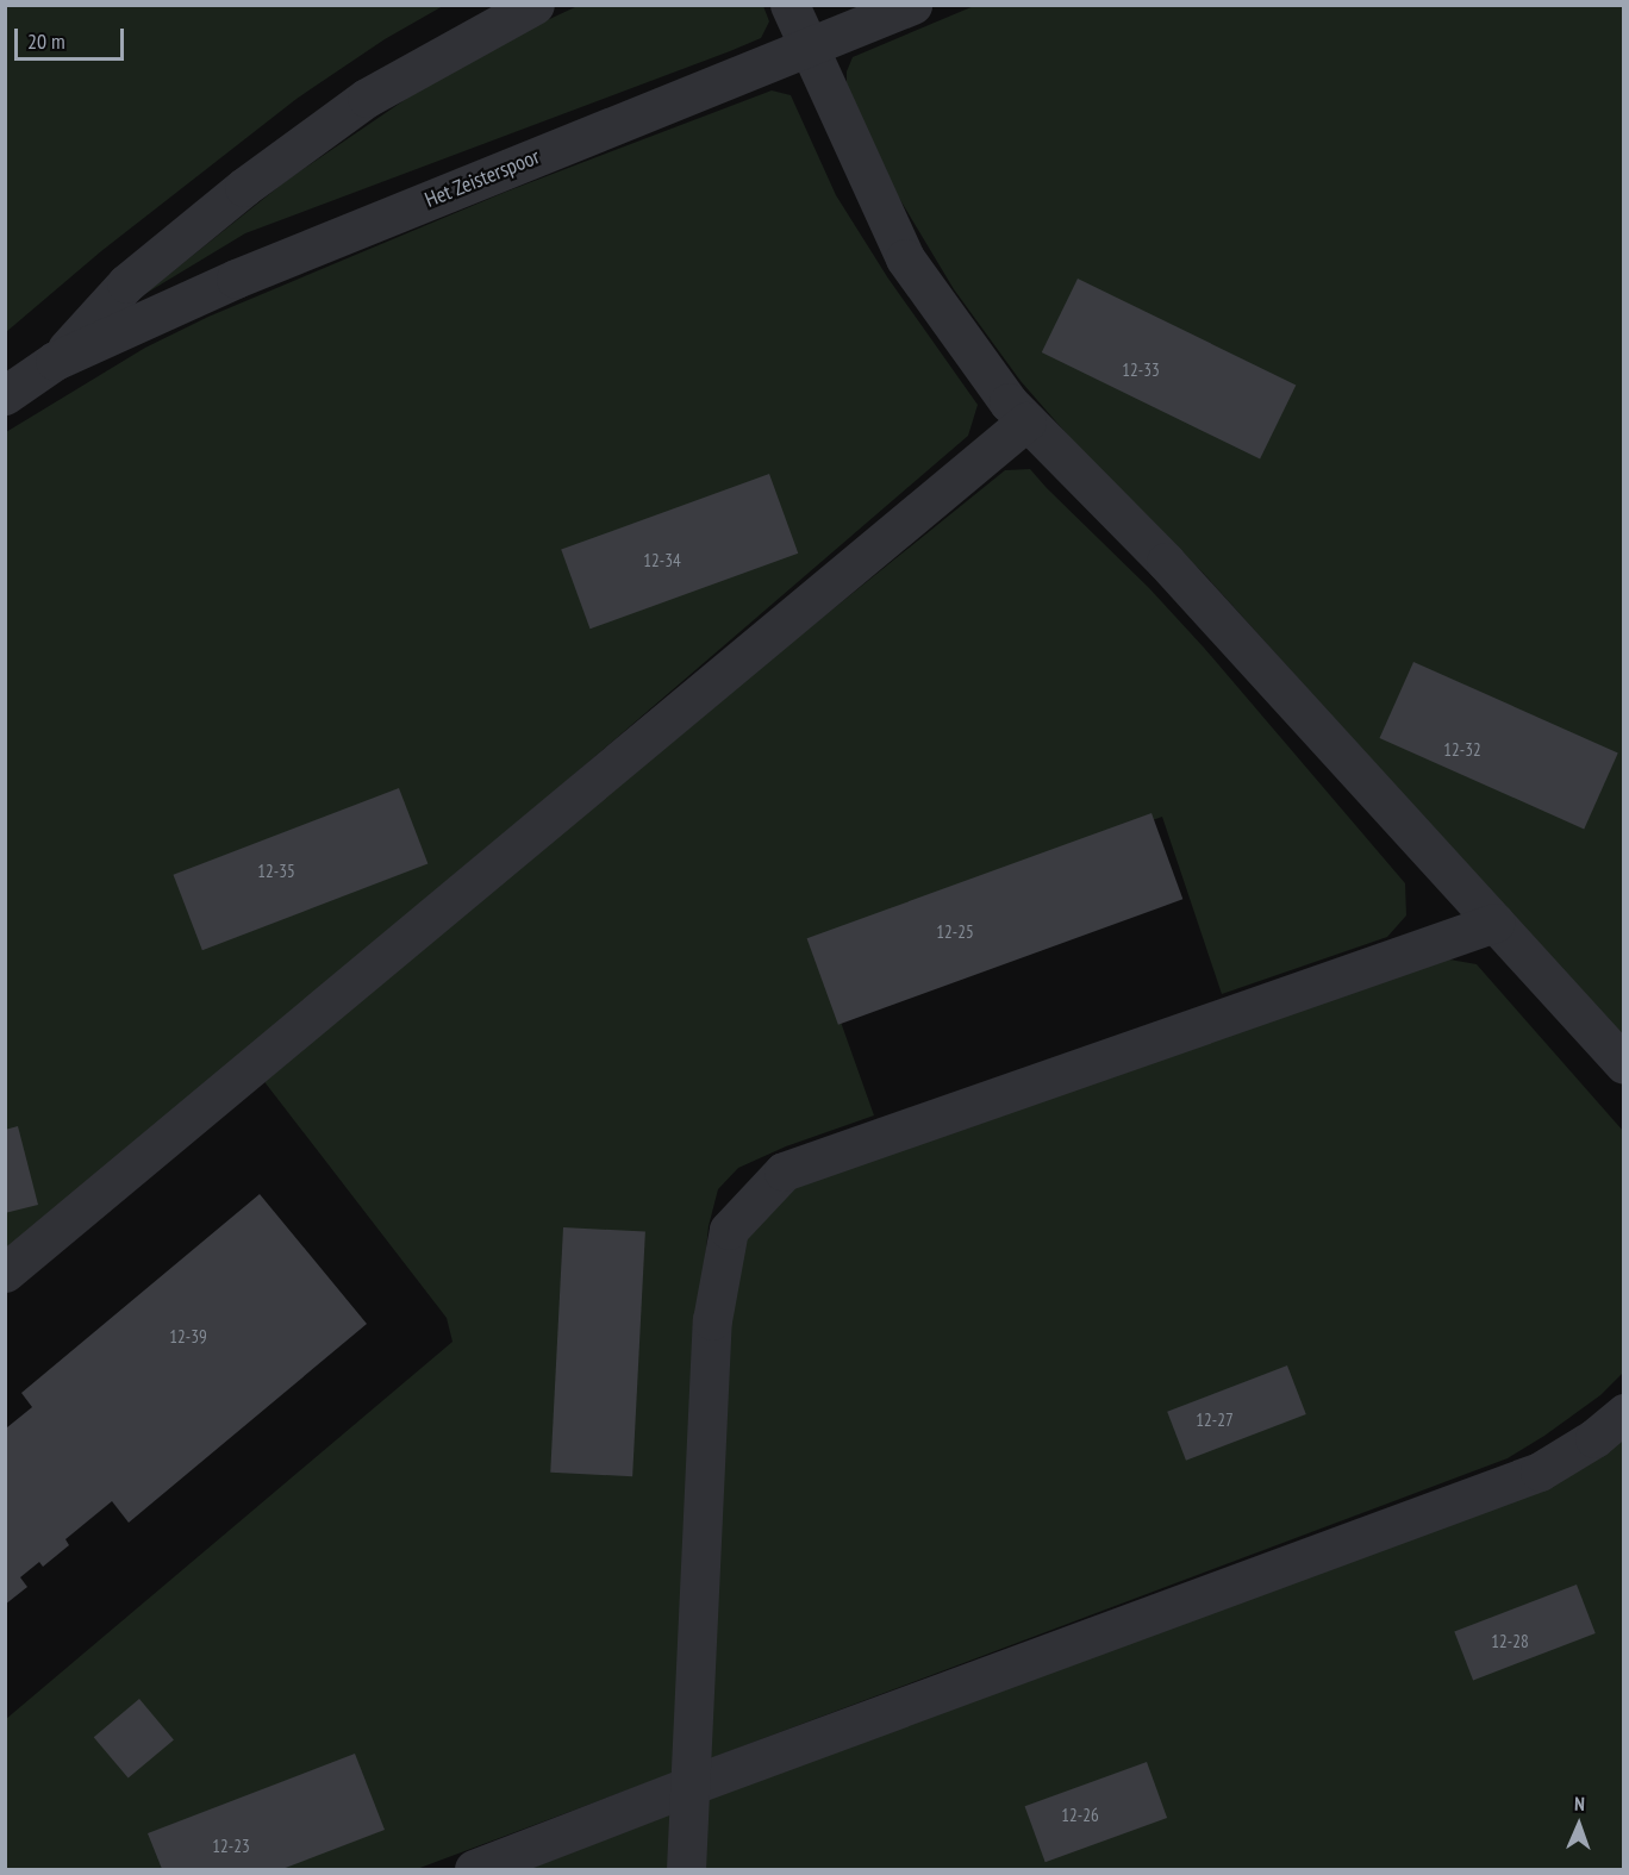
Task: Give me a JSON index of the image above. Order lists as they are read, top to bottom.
{
  "streets": {
    "street": ["Het Zeisterspoor"]
  },
  "house_numbers": [
    "12-33",
    "12-34",
    "12-32",
    "12-35",
    "12-25",
    "12-39",
    "12-27",
    "12-28",
    "12-26",
    "12-23"
  ],
  "scale_bar": "20 m",
  "north": "top"
}
